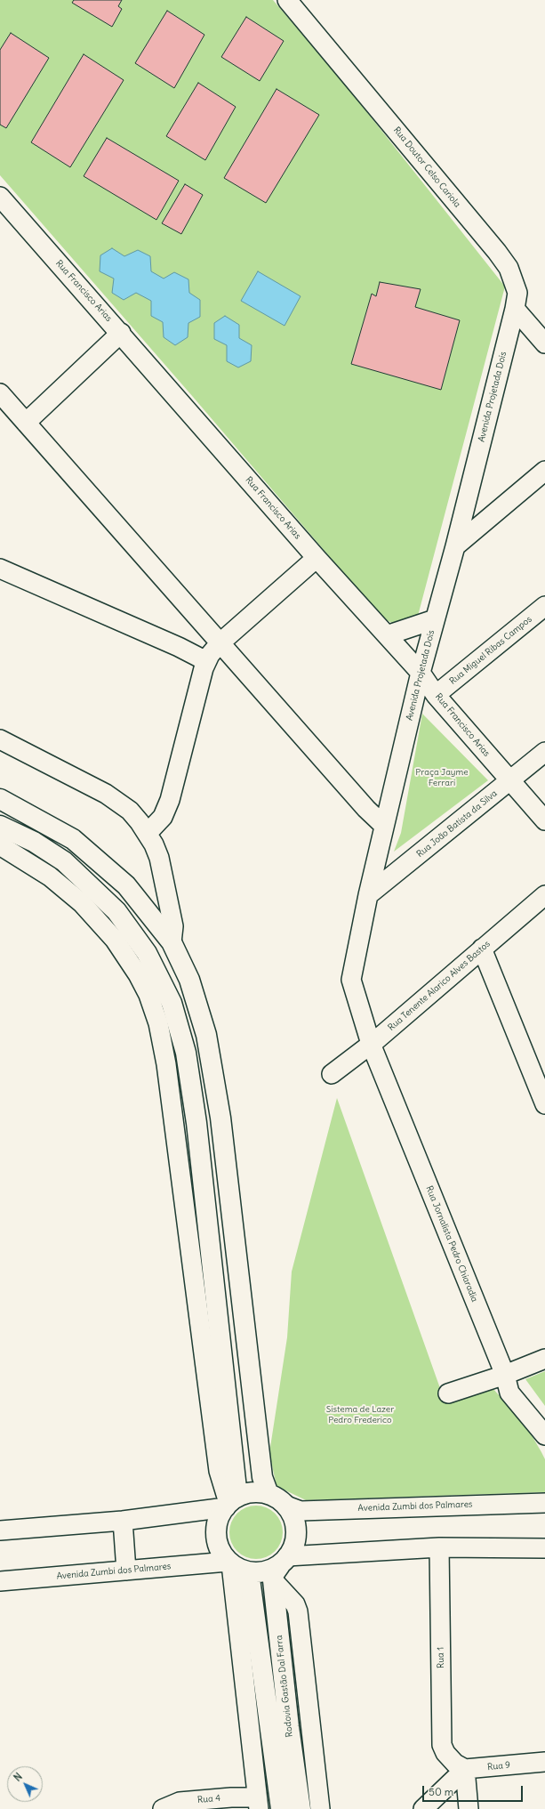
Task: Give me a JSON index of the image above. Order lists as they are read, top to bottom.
{
  "streets": {
    "main road": ["Rodovia Gastão Dal Farra"],
    "street": [
      "Rua Doutor Celso Cariola",
      "Rua Francisco Arias",
      "Avenida Projetada Dois",
      "Rua Miguel Ribas Campos",
      "Rua João Batista da Silva",
      "Rua Tenente Alarico Alves Bastos",
      "Rua Jornalista Pedro Chiaradia",
      "Avenida Zumbi dos Palmares",
      "Rua 1",
      "Rua 9",
      "Rua 4"
    ]
  },
  "crossings": [
    ["Rua Doutor Celso Cariola", "Avenida Projetada Dois"],
    ["Rua Francisco Arias", "Avenida Projetada Dois"],
    ["Rua Francisco Arias", "Rua Miguel Ribas Campos"],
    ["Rua Francisco Arias", "Rua João Batista da Silva"],
    ["Avenida Projetada Dois", "Rua João Batista da Silva"],
    ["Avenida Projetada Dois", "Rua Tenente Alarico Alves Bastos"],
    ["Avenida Projetada Dois", "Rua Jornalista Pedro Chiaradia"],
    ["Rua Tenente Alarico Alves Bastos", "Rua Jornalista Pedro Chiaradia"],
    ["Avenida Zumbi dos Palmares", "Rodovia Gastão Dal Farra"],
    ["Rua 1", "Rua 9"]
  ],
  "parks": ["Praça Jayme Ferrari", "Sistema de Lazer Pedro Frederico"],
  "scale_bar": "50 m",
  "north": "top left"
}
